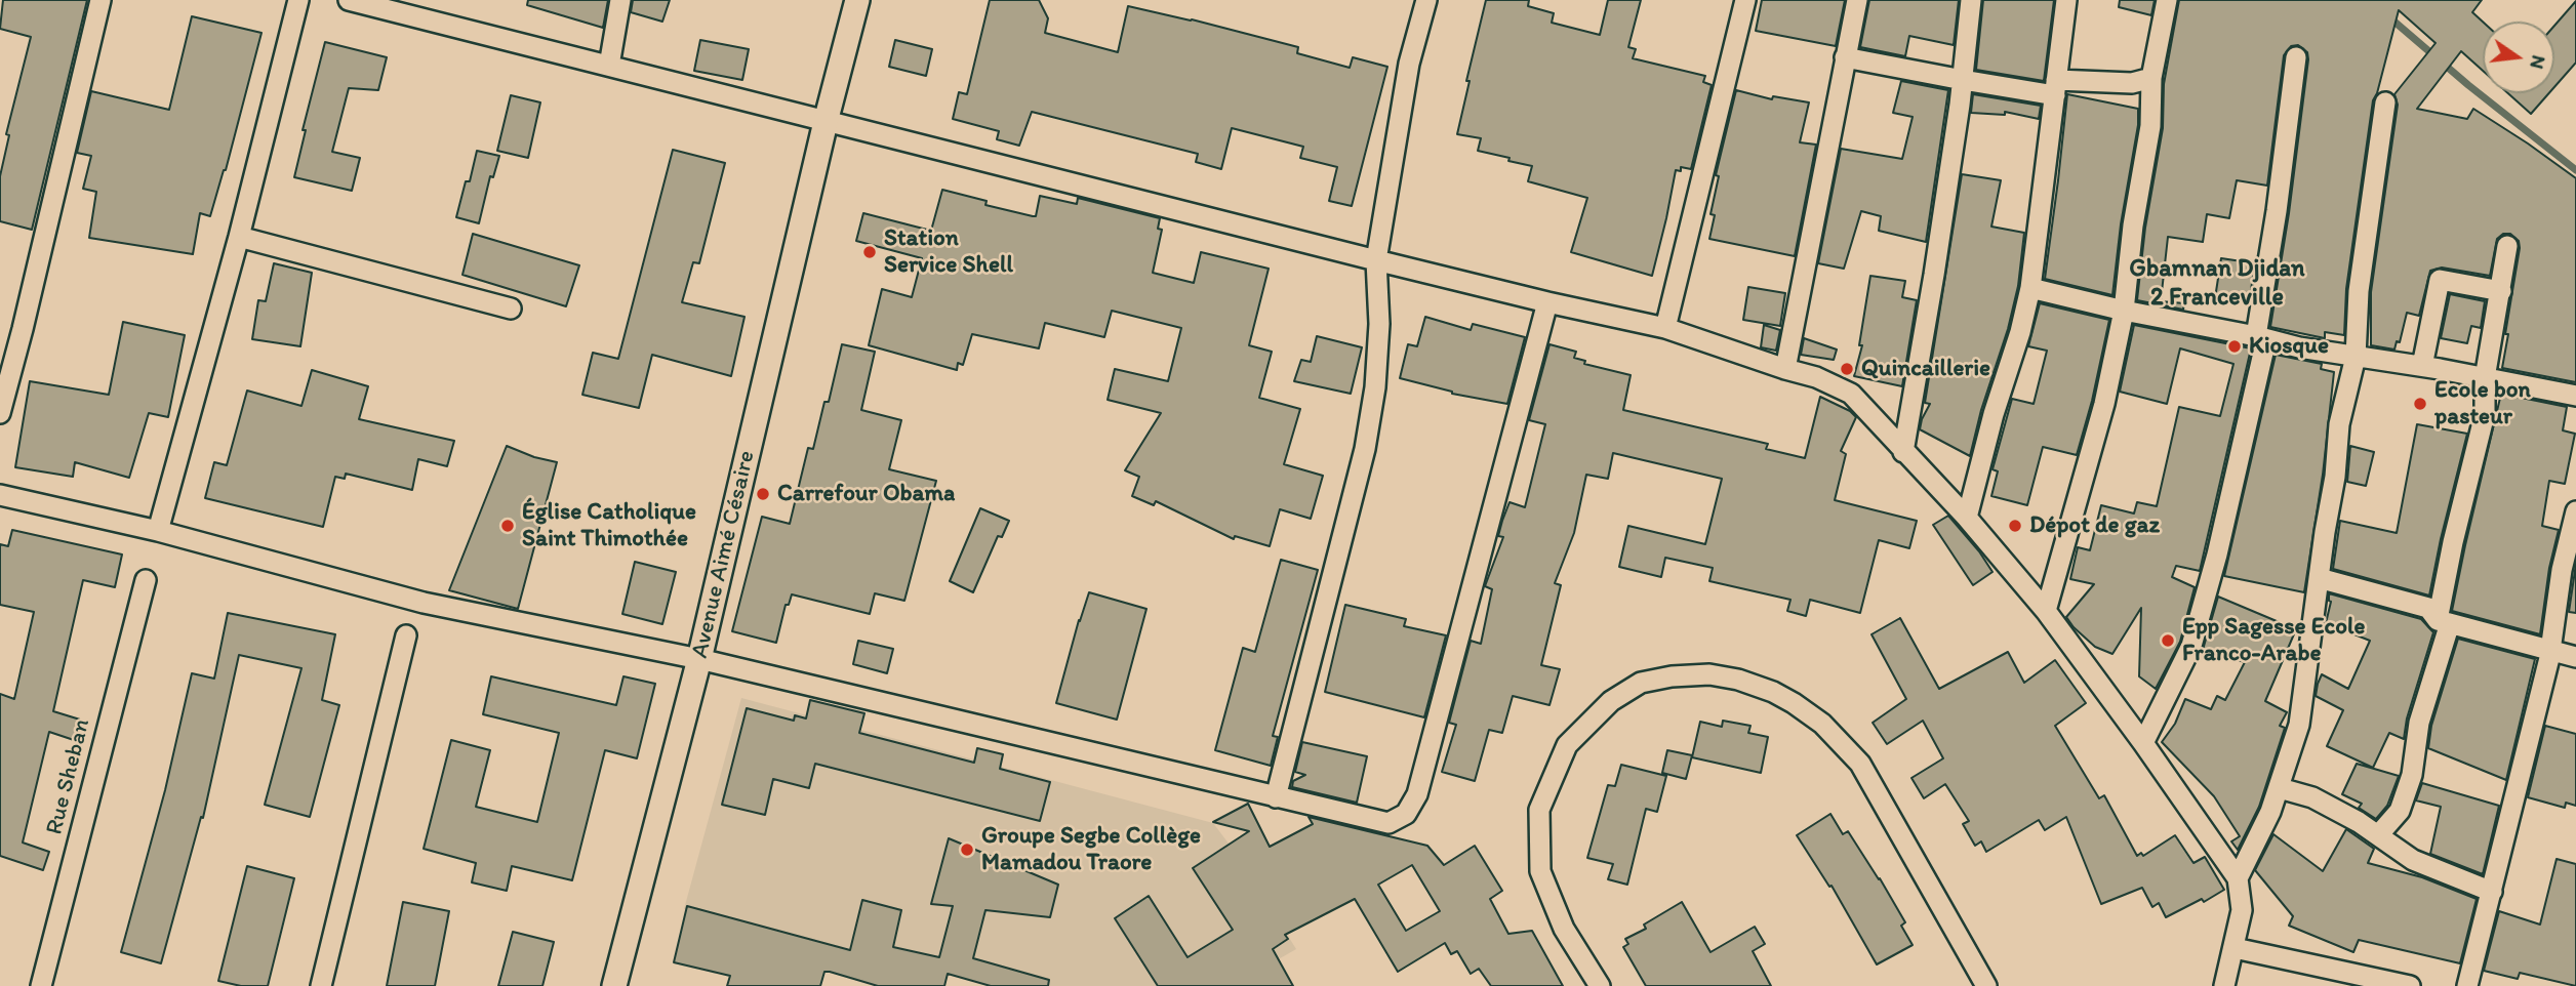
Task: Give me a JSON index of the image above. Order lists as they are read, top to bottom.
{
  "streets": {
    "street": ["Avenue Aimé Césaire", "Rue Sheban"]
  },
  "districts": ["Gbamnan Djidan 2 Franceville"],
  "places": [
    "Station Service Shell",
    "Kiosque",
    "Quincaillerie",
    "Ecole bon pasteur",
    "Carrefour Obama",
    "Église Catholique Saint Thimothée",
    "Dépot de gaz",
    "Epp Sagesse Ecole Franco-Arabe",
    "Groupe Segbe Collège Mamadou Traore"
  ],
  "north": "right"
}
